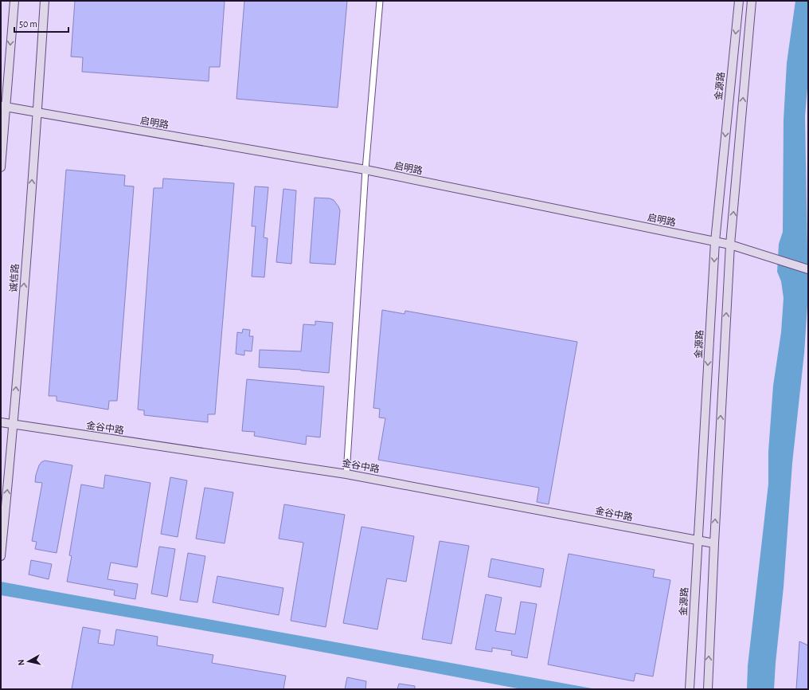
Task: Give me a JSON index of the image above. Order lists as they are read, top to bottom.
{
  "streets": {
    "street": [
      "金源路",
      "启明路",
      "诚信路",
      "金谷中路"
    ]
  },
  "crossings": [
    ["金源路", "启明路"],
    ["金源路", "金谷中路"],
    ["启明路", "诚信路"],
    ["诚信路", "金谷中路"]
  ],
  "one_way": ["诚信路"],
  "scale_bar": "50 m",
  "north": "left"
}
